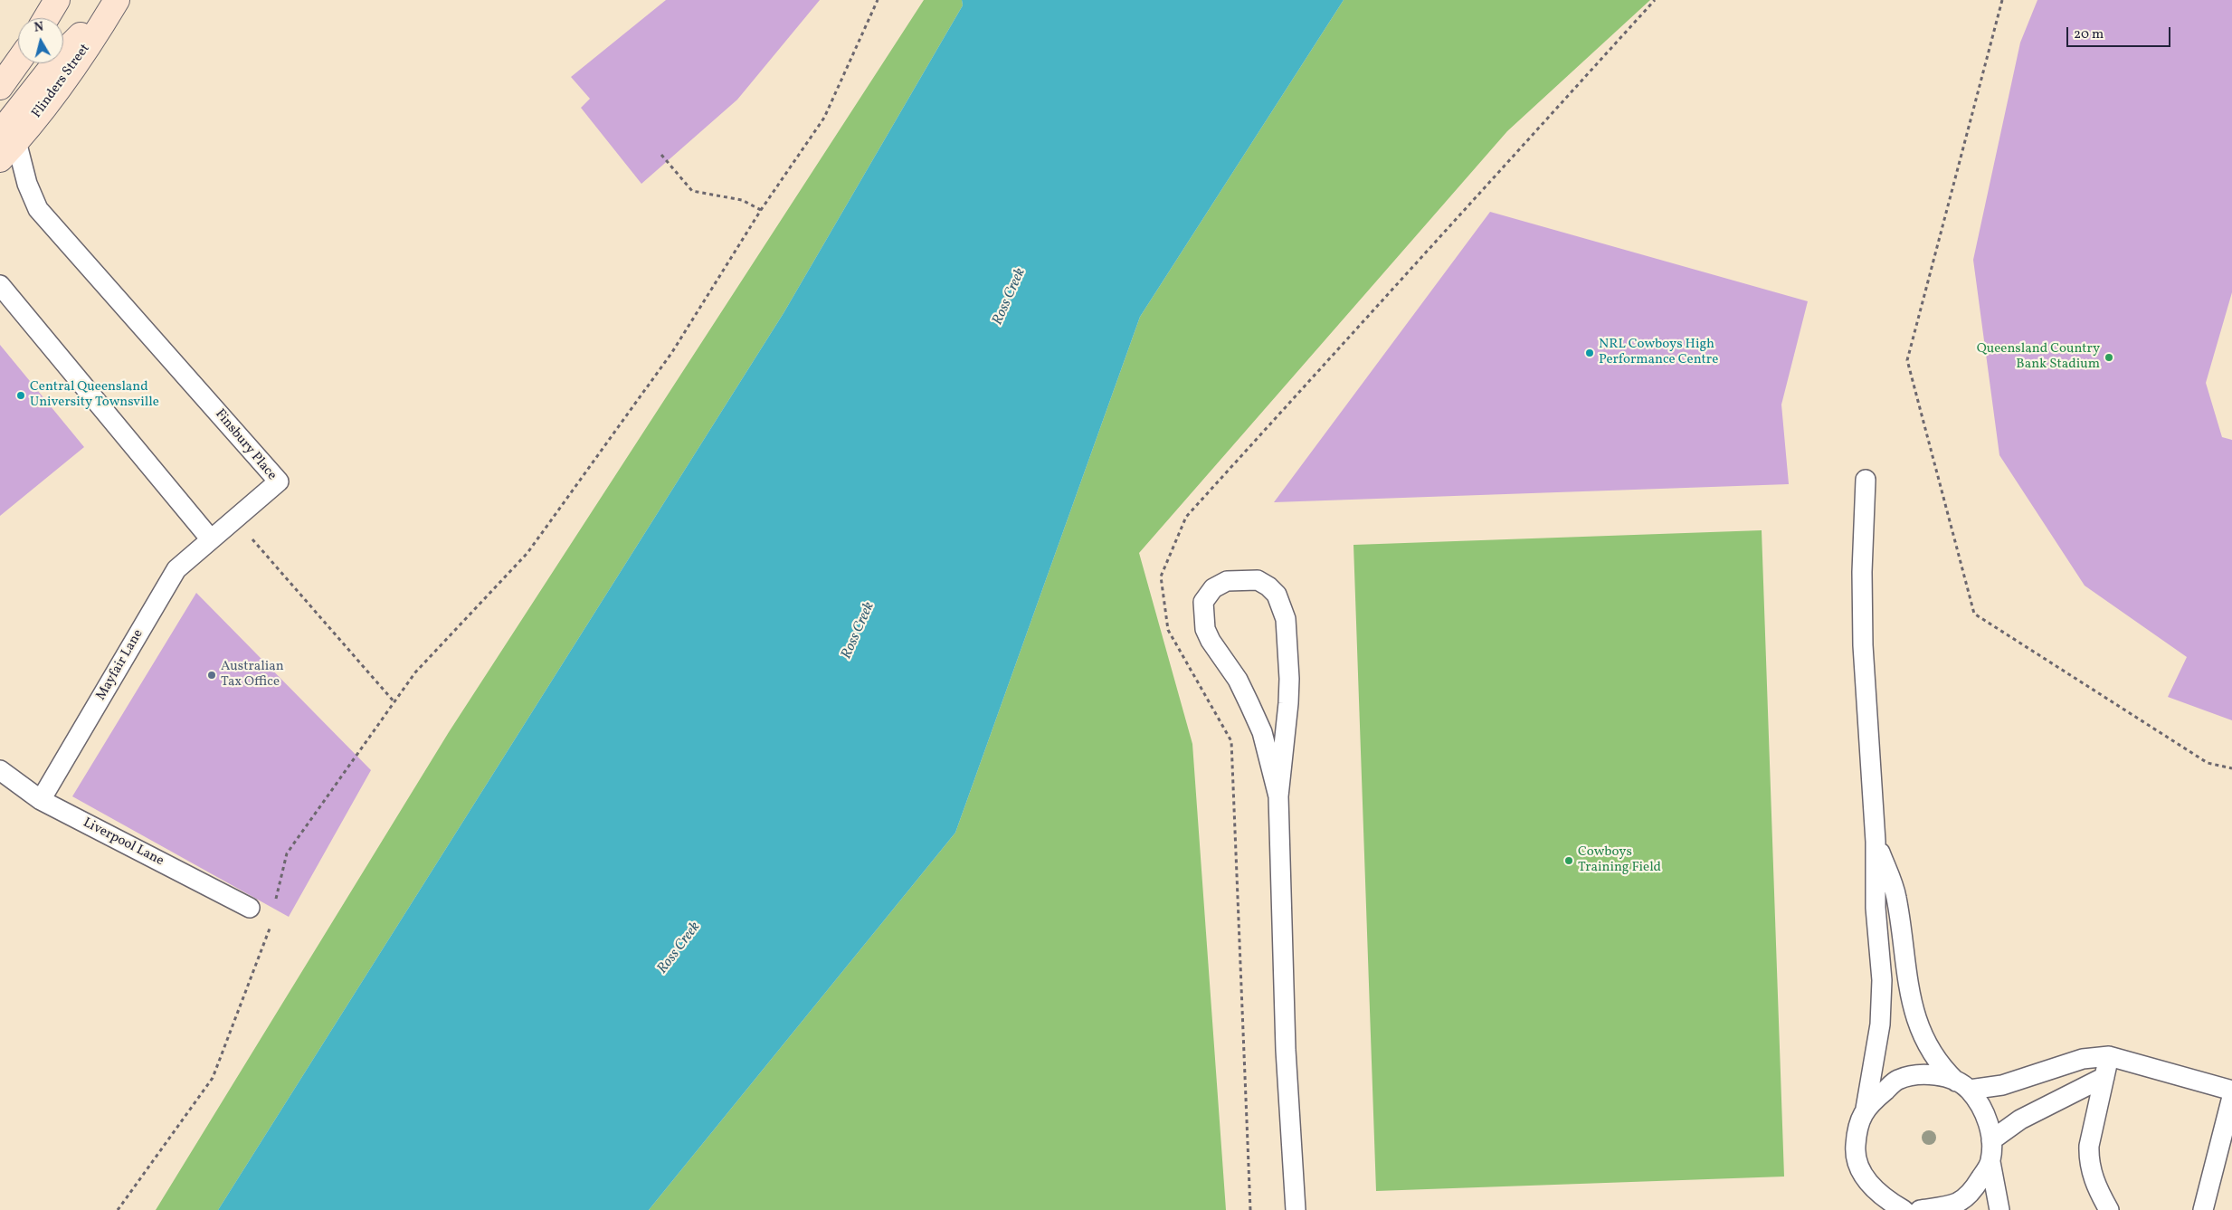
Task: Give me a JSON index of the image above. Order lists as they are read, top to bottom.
{
  "streets": {
    "main road": ["Flinders Street"],
    "lane": ["Finsbury Place", "Mayfair Lane", "Liverpool Lane"]
  },
  "crossings": [
    ["Flinders Street", "Finsbury Place"],
    ["Finsbury Place", "Mayfair Lane"],
    ["Mayfair Lane", "Liverpool Lane"]
  ],
  "water": ["Ross Creek"],
  "places": [
    "NRL Cowboys High Performance Centre",
    "Queensland Country Bank Stadium",
    "Central Queensland University Townsville",
    "Australian Tax Office",
    "Cowboys Training Field"
  ],
  "scale_bar": "20 m",
  "north": "top"
}
